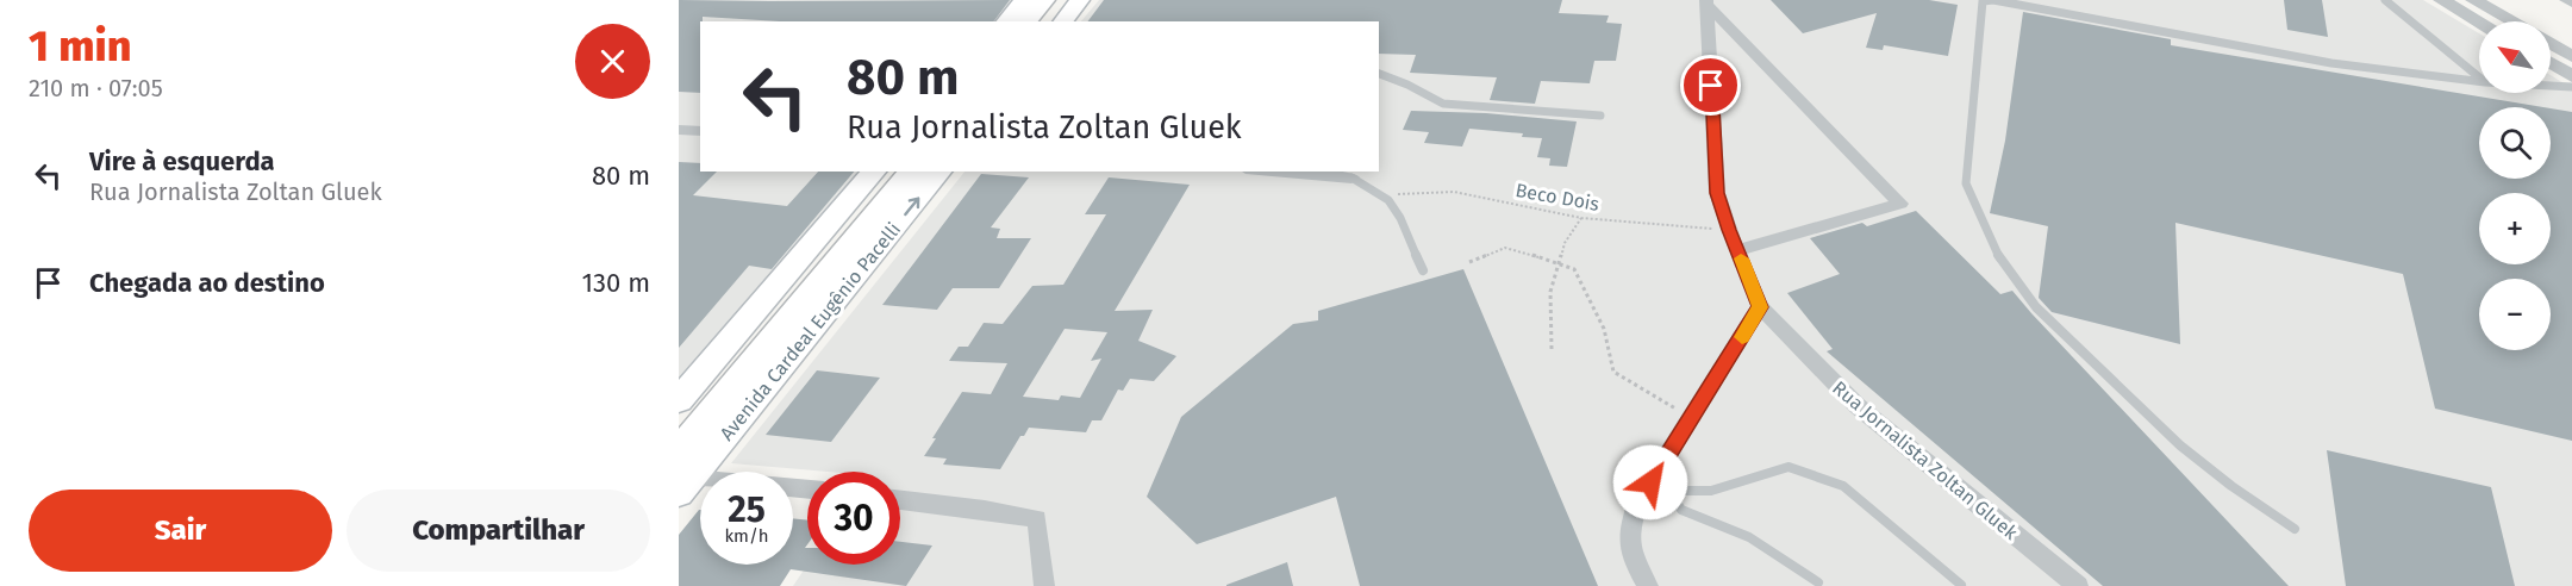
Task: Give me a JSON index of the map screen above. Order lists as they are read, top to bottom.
{
  "streets": {
    "highway": ["Avenida Cardeal Eugênio Pacelli"],
    "street": ["Rua Jornalista Zoltan Gluek"],
    "path": ["Beco Dois"]
  },
  "crossings": [
    ["Beco Dois", "Rua Jornalista Zoltan Gluek"]
  ],
  "north": "top left",
  "page": {
    "heading": ["1 min", "210 m · 07:05"],
    "map_buttons": ["+", "−"],
    "turn": ["80 m", "Rua Jornalista Zoltan Gluek"],
    "list": [
      {
        "name": "Vire à esquerda",
        "note": "Rua Jornalista Zoltan Gluek",
        "value": "80 m"
      },
      {
        "name": "Chegada ao destino",
        "value": "130 m"
      }
    ],
    "speed": "25 km/h",
    "limit": "30",
    "buttons": ["Sair", "Compartilhar"]
  }
}
